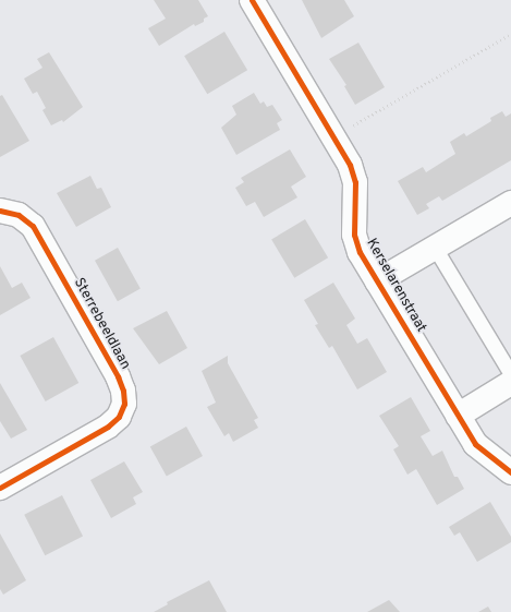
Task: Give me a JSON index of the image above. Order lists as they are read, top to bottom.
{
  "streets": {
    "street": ["Kerselarenstraat", "Sterrebeeldlaan"]
  }
}
